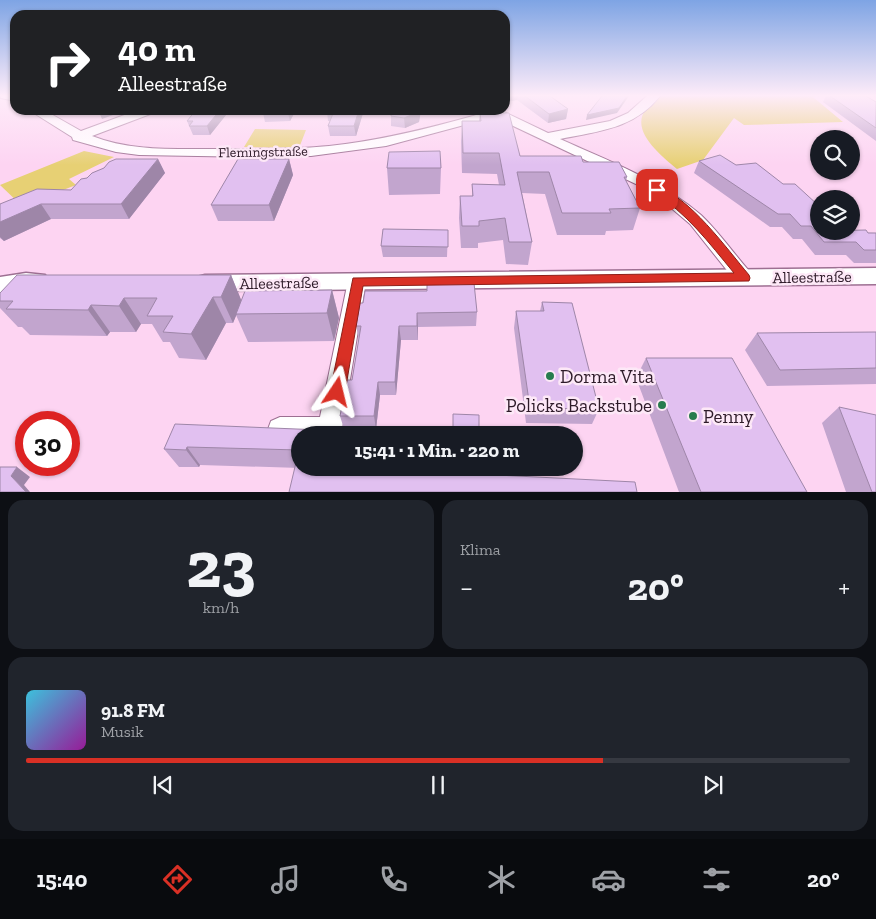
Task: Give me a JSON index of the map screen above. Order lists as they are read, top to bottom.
{
  "streets": {
    "main road": ["Alleestraße"],
    "street": ["Flemingstraße"]
  },
  "places": ["Dorma Vita", "Policks Backstube", "Penny"],
  "page": {
    "turn": ["40 m", "Alleestraße"],
    "limit": "30",
    "trip": "15:41 · 1 Min. · 220 m",
    "tile": [
      ["23", "km/h"],
      "Klima"
    ],
    "heat": ["−", "20°", "+"],
    "song": ["91.8 FM", "Musik"],
    "tabs": ["15:40", "20°"]
  }
}
